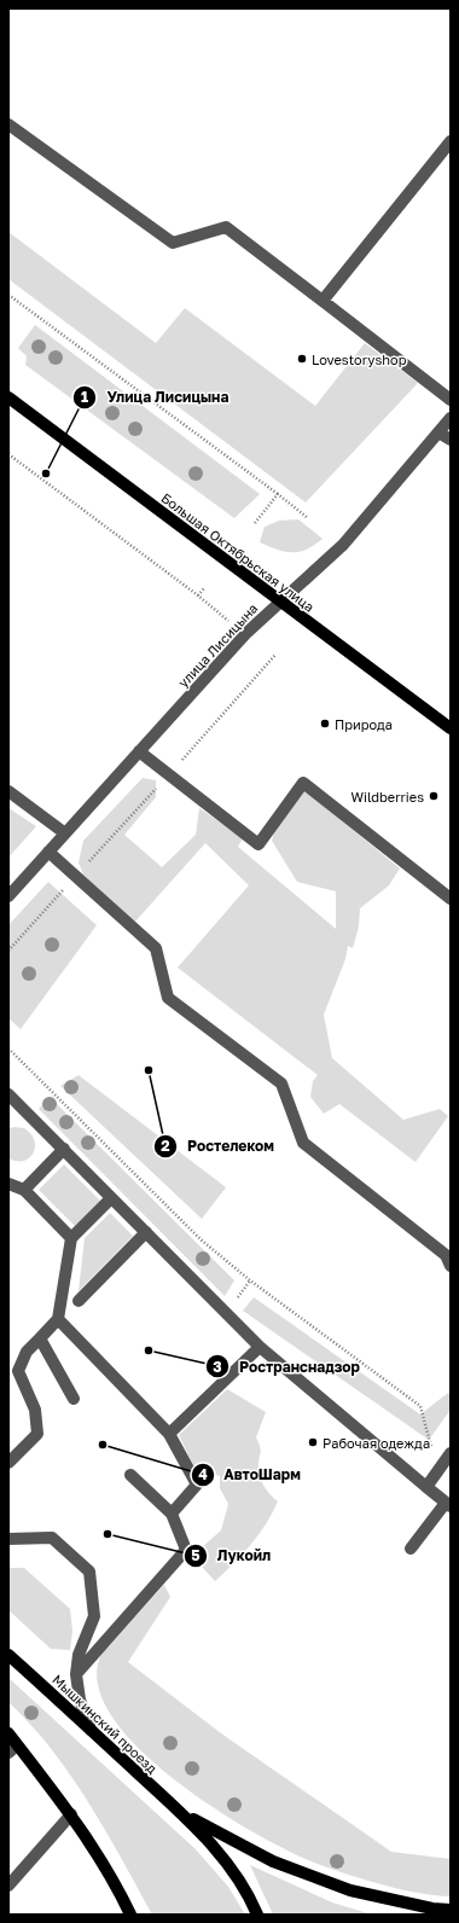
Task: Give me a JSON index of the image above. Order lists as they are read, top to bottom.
{
  "streets": {
    "main road": ["Большая Октябрьская улица", "Мышкинский проезд"],
    "street": ["улица Лисицына"]
  },
  "crossings": [
    ["Большая Октябрьская улица", "улица Лисицына"]
  ],
  "places": [
    "Lovestoryshop",
    "Улица Лисицына",
    "Природа",
    "Wildberries",
    "Ростелеком",
    "Ространснадзор",
    "Рабочая одежда",
    "АвтоШарм",
    "Лукойл"
  ]
}
